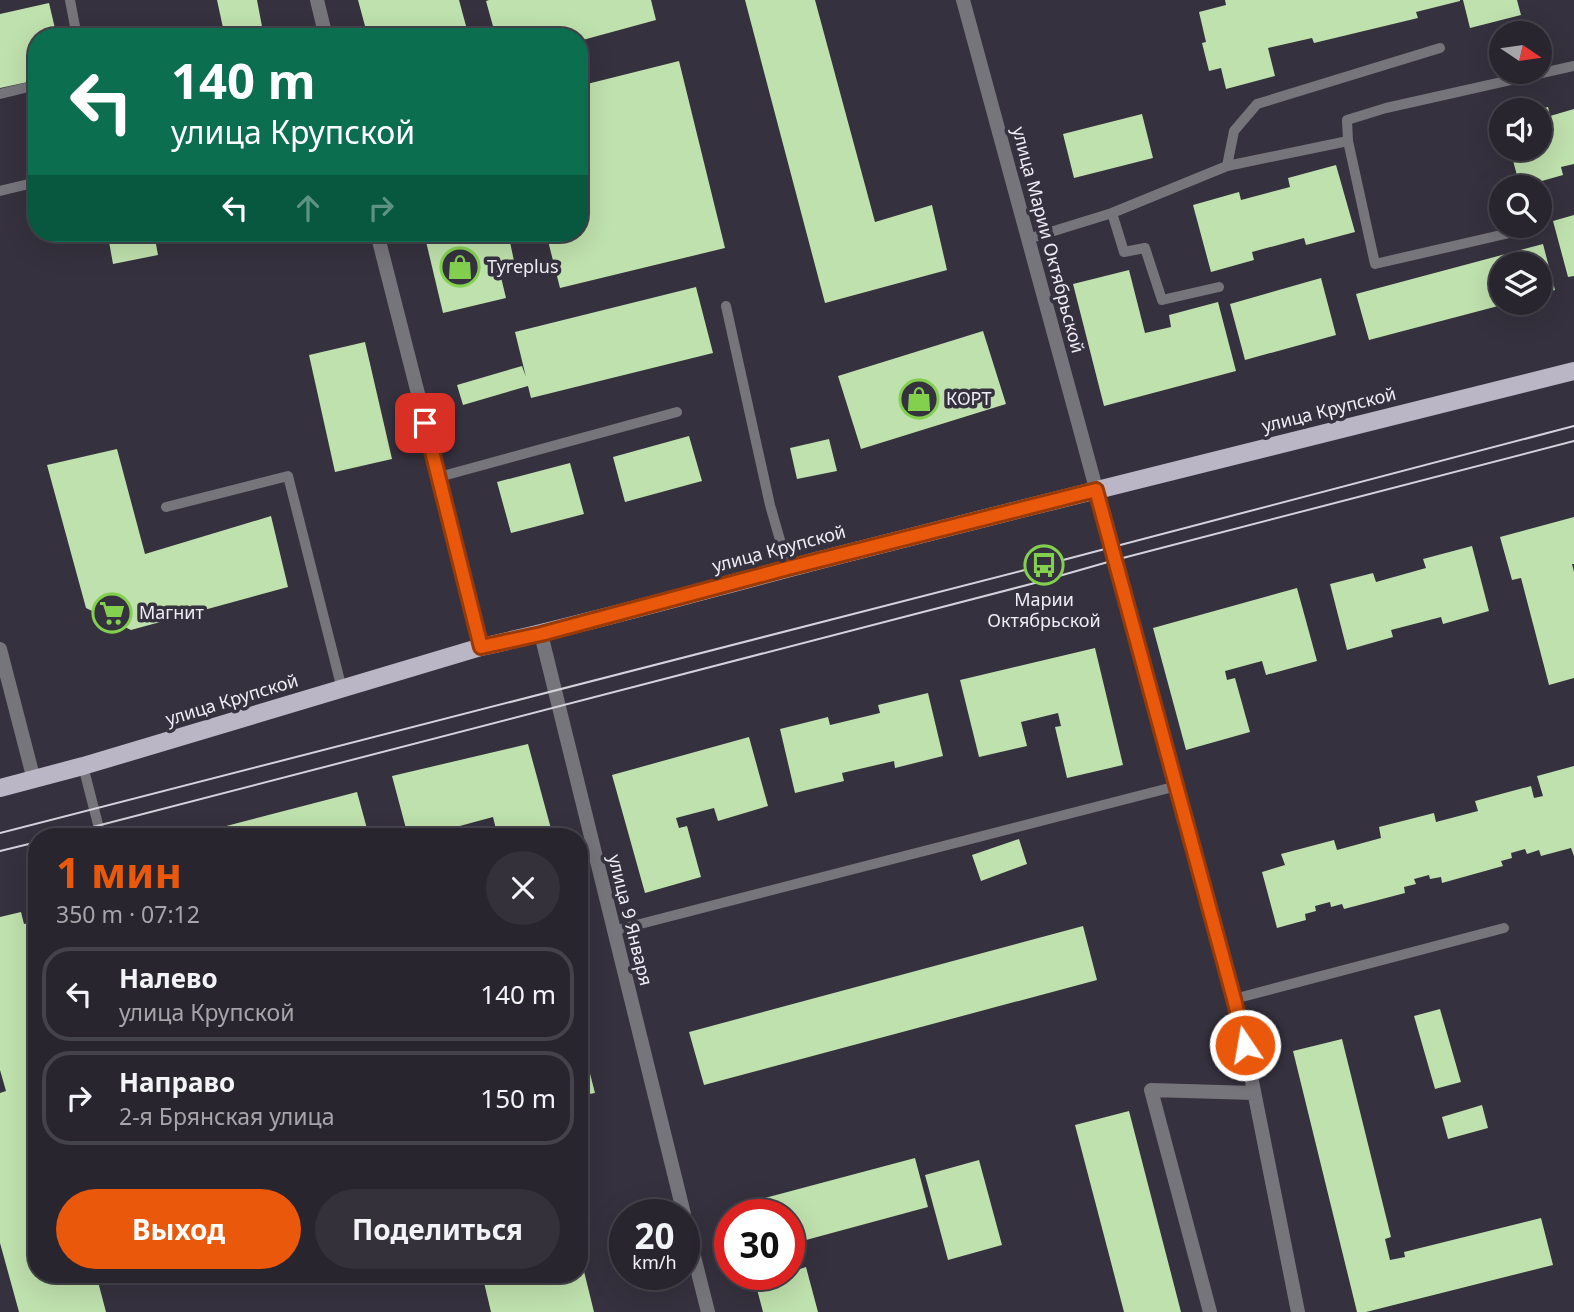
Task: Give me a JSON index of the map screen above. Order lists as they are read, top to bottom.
{
  "streets": {
    "main road": ["улица Крупской"],
    "street": ["улица Марии Октябрьской", "улица 9 Января"]
  },
  "crossings": [
    ["улица Марии Октябрьской", "улица Крупской"],
    ["улица Крупской", "улица 9 Января"]
  ],
  "places": {
    "shop": ["Tyreplus", "КОРТ"],
    "bus stop": ["Марии Октябрьской"],
    "supermarket": ["Магнит"]
  },
  "north": "right",
  "page": {
    "turn": ["140 m", "улица Крупской"],
    "heading": ["1 мин", "350 m · 07:12"],
    "list": [
      {
        "name": "Налево",
        "note": "улица Крупской",
        "value": "140 m"
      },
      {
        "name": "Направо",
        "note": "2-я Брянская улица",
        "value": "150 m"
      }
    ],
    "buttons": ["Выход", "Поделиться"],
    "speed": "20 km/h",
    "limit": "30"
  }
}
